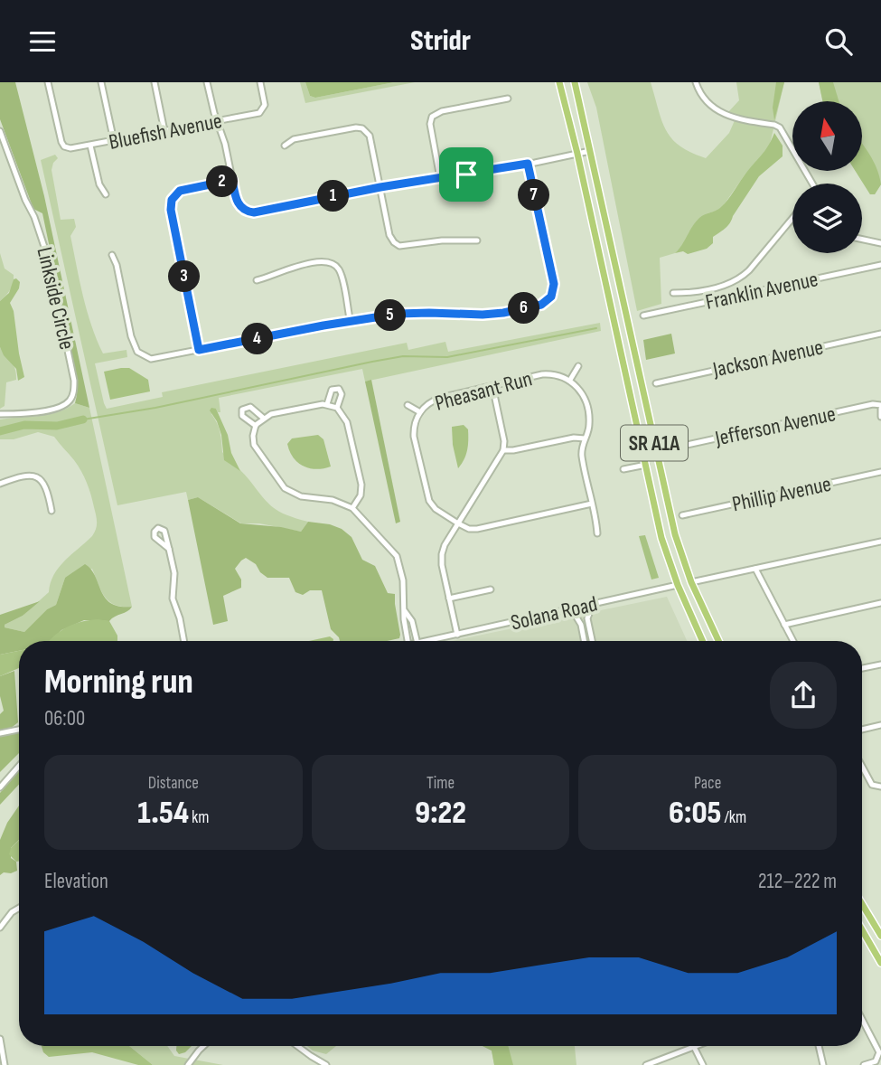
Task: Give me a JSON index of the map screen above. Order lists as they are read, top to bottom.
{
  "streets": {
    "main road": ["SR A1A"],
    "street": [
      "Bluefish Avenue",
      "Franklin Avenue",
      "Linkside Circle",
      "Jackson Avenue",
      "Pheasant Run",
      "Jefferson Avenue",
      "Phillip Avenue",
      "Solana Road"
    ]
  },
  "crossings": [
    ["SR A1A", "Solana Road"]
  ],
  "north": "top",
  "page": {
    "header": "Stridr",
    "pins": [
      "2",
      "7",
      "1",
      "3",
      "6",
      "5",
      "4"
    ],
    "heading": ["Morning run", "06:00"],
    "stats": [
      ["Distance", "1.54 km"],
      ["Time", "9:22"],
      ["Pace", "6:05 /km"]
    ],
    "chart": ["Elevation", "212–222 m"]
  }
}
